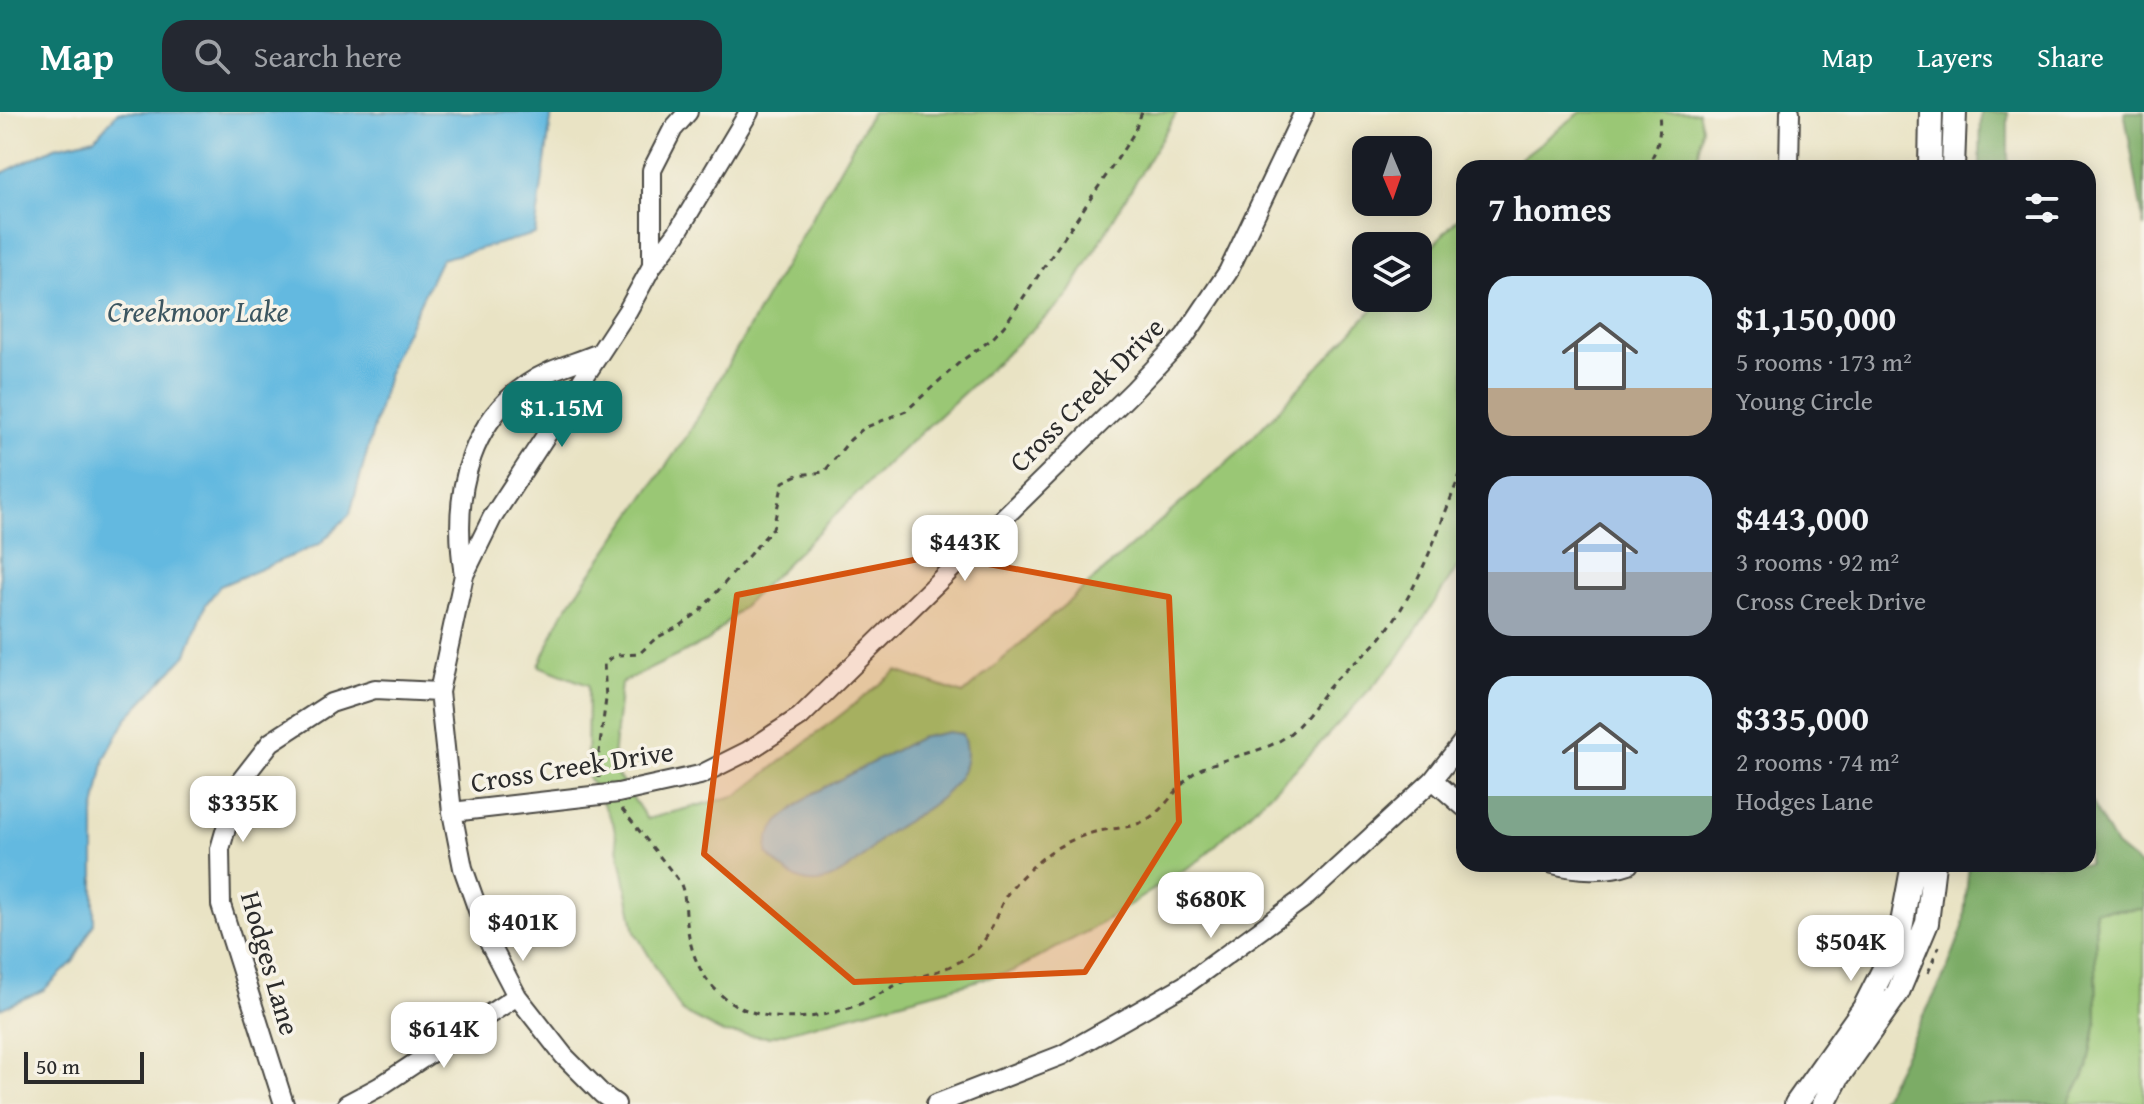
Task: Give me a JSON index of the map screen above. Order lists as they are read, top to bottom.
{
  "streets": {
    "street": ["Cross Creek Drive", "Hodges Lane"]
  },
  "water": ["Creekmoor Lake"],
  "scale_bar": "50 m",
  "north": "bottom",
  "page": {
    "header": "Map",
    "search": "Search here",
    "nav": ["Map", "Layers", "Share"],
    "heading": "7 homes",
    "list": [
      {
        "name": "$1,150,000",
        "note": "5 rooms · 173 m² · Young Circle"
      },
      {
        "name": "$443,000",
        "note": "3 rooms · 92 m² · Cross Creek Drive"
      },
      {
        "name": "$335,000",
        "note": "2 rooms · 74 m² · Hodges Lane"
      }
    ],
    "price": [
      "$1.15M",
      "$443K",
      "$335K",
      "$680K",
      "$401K",
      "$504K",
      "$614K"
    ],
    "scale": "50 m"
  }
}
